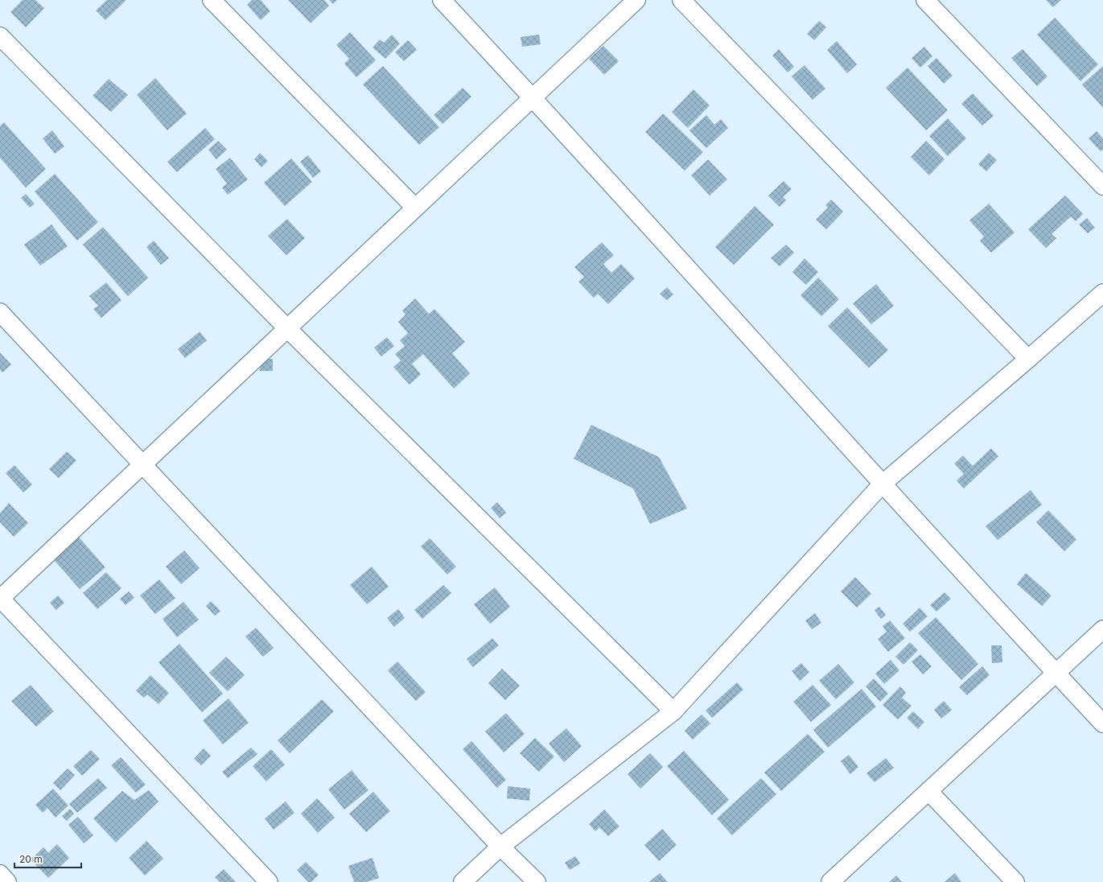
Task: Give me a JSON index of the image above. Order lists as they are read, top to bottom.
{
  "scale_bar": "20 m"
}
